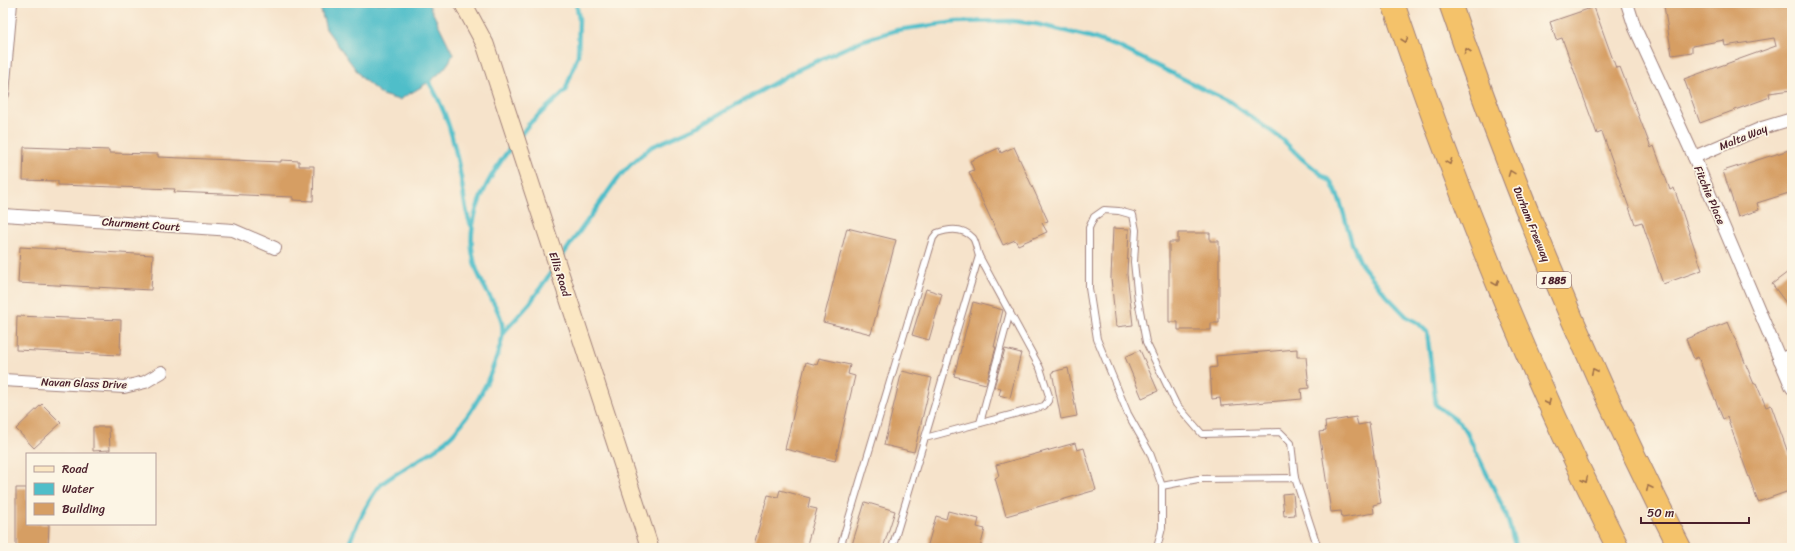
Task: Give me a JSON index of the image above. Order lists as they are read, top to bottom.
{
  "streets": {
    "highway": ["Durham Freeway", "I 885"],
    "main road": ["Ellis Road"],
    "street": [
      "Malta Way",
      "Fitchie Place",
      "Churment Court",
      "Navan Glass Drive"
    ]
  },
  "crossings": [
    ["Malta Way", "Fitchie Place"]
  ],
  "legend": ["Road", "Water", "Building"],
  "scale_bar": "50 m"
}
